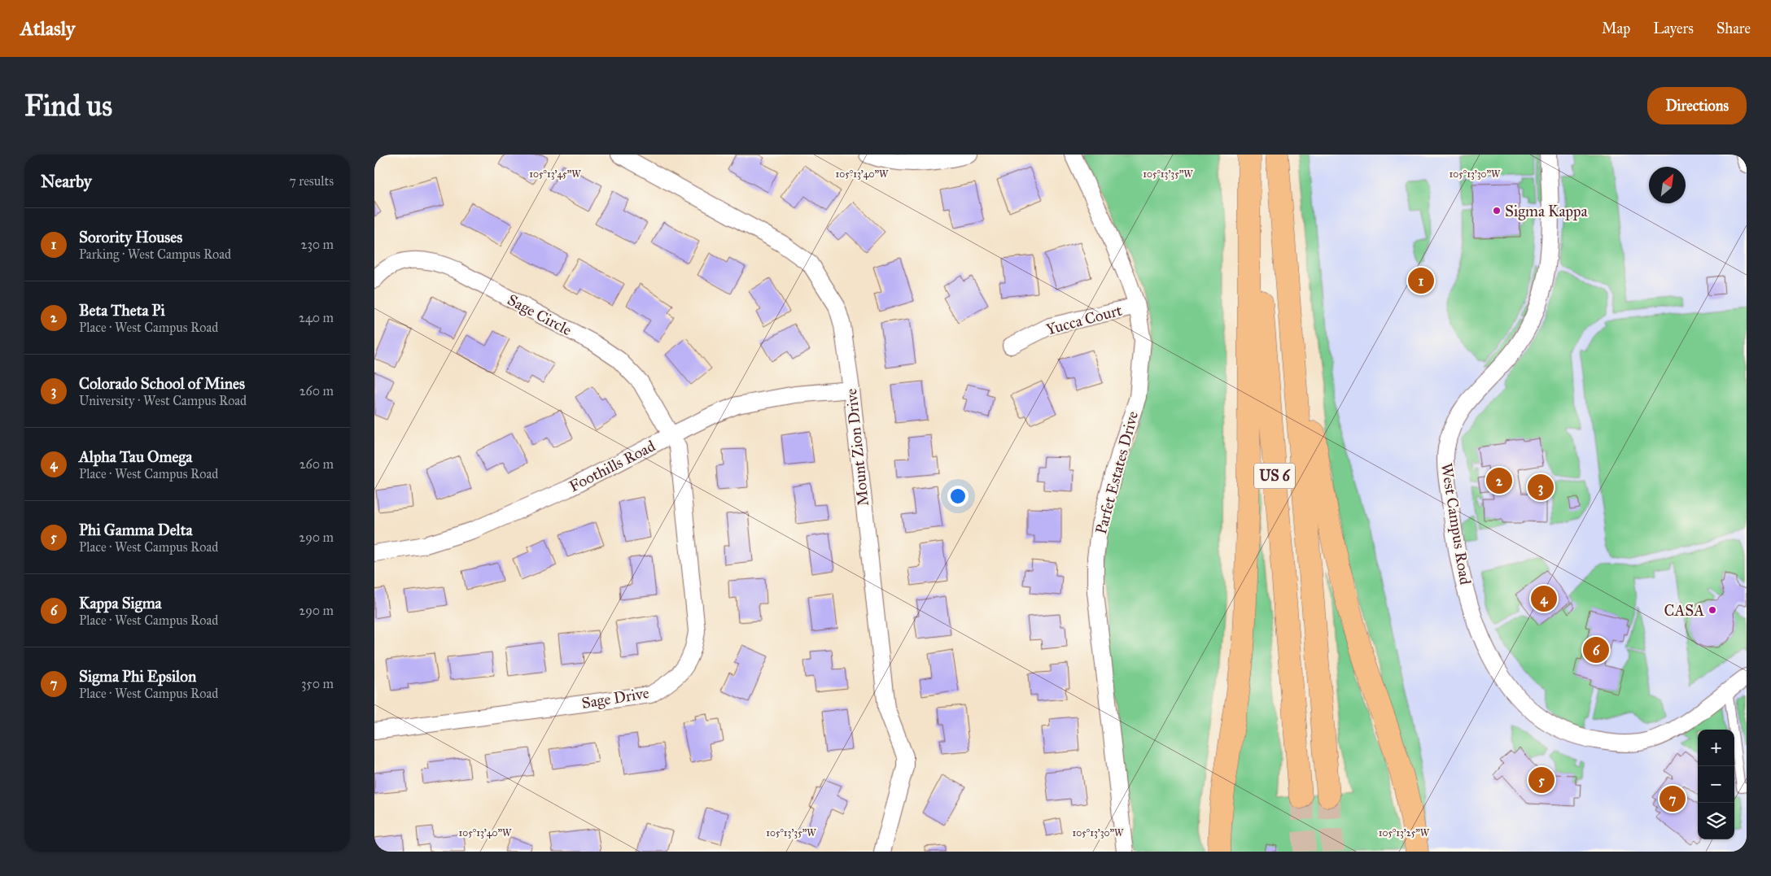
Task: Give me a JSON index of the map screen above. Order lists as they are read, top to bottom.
{
  "streets": {
    "highway": ["US 6"],
    "street": [
      "Sage Circle",
      "Yucca Court",
      "Mount Zion Drive",
      "Foothills Road",
      "Parfet Estates Drive",
      "West Campus Road",
      "Sage Drive"
    ]
  },
  "crossings": [
    ["Sage Circle", "Foothills Road"],
    ["Sage Circle", "Sage Drive"],
    ["Yucca Court", "Parfet Estates Drive"],
    ["Mount Zion Drive", "Foothills Road"],
    ["Foothills Road", "Sage Drive"]
  ],
  "places": ["Sigma Kappa", "CASA"],
  "north": "top right",
  "page": {
    "header": "Atlasly",
    "nav": ["Map", "Layers", "Share"],
    "buttons": "Directions",
    "title": "Find us",
    "heading": ["Nearby", "7 results"],
    "list": [
      {
        "mark": "1",
        "name": "Sorority Houses",
        "note": "Parking · West Campus Road",
        "value": "230 m"
      },
      {
        "mark": "2",
        "name": "Beta Theta Pi",
        "note": "Place · West Campus Road",
        "value": "240 m"
      },
      {
        "mark": "3",
        "name": "Colorado School of Mines",
        "note": "University · West Campus Road",
        "value": "260 m"
      },
      {
        "mark": "4",
        "name": "Alpha Tau Omega",
        "note": "Place · West Campus Road",
        "value": "260 m"
      },
      {
        "mark": "5",
        "name": "Phi Gamma Delta",
        "note": "Place · West Campus Road",
        "value": "290 m"
      },
      {
        "mark": "6",
        "name": "Kappa Sigma",
        "note": "Place · West Campus Road",
        "value": "290 m"
      },
      {
        "mark": "7",
        "name": "Sigma Phi Epsilon",
        "note": "Place · West Campus Road",
        "value": "350 m"
      }
    ],
    "pins": [
      "1",
      "2",
      "3",
      "4",
      "6",
      "5",
      "7"
    ],
    "map_buttons": ["+", "−"]
  },
  "coordinates": [
    "105°13'45\"W",
    "105°13'40\"W",
    "105°13'35\"W",
    "105°13'30\"W",
    "105°13'25\"W"
  ]
}
